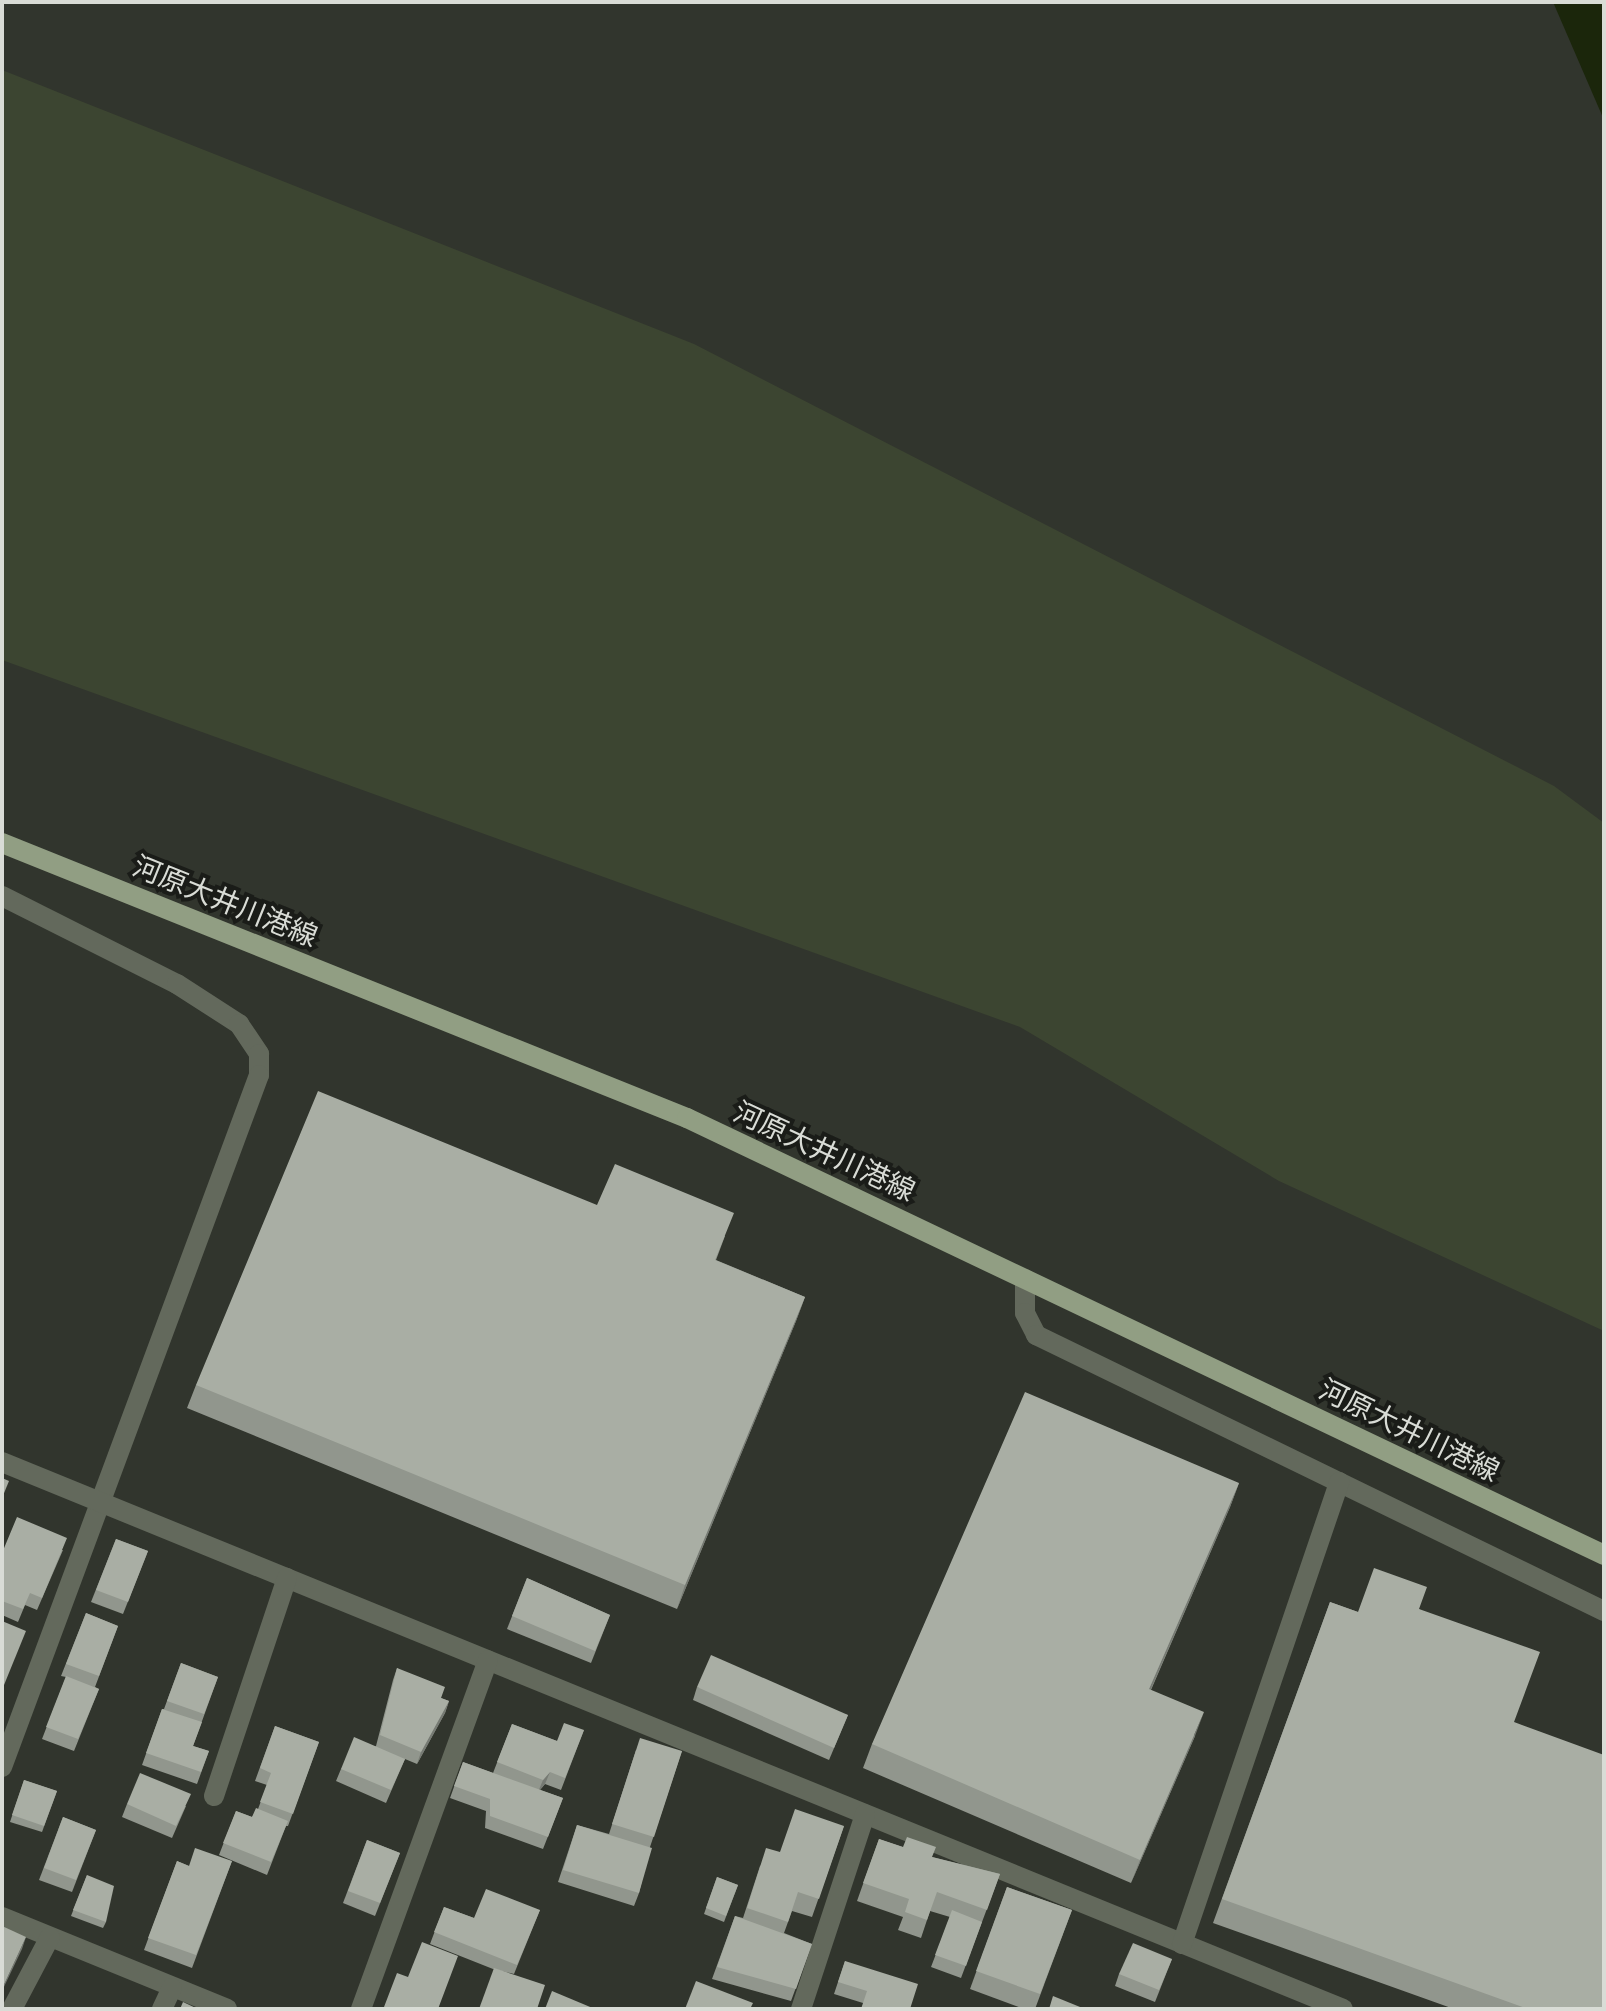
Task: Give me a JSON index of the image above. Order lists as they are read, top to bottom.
{
  "streets": {
    "main road": ["河原大井川港線"]
  }
}
